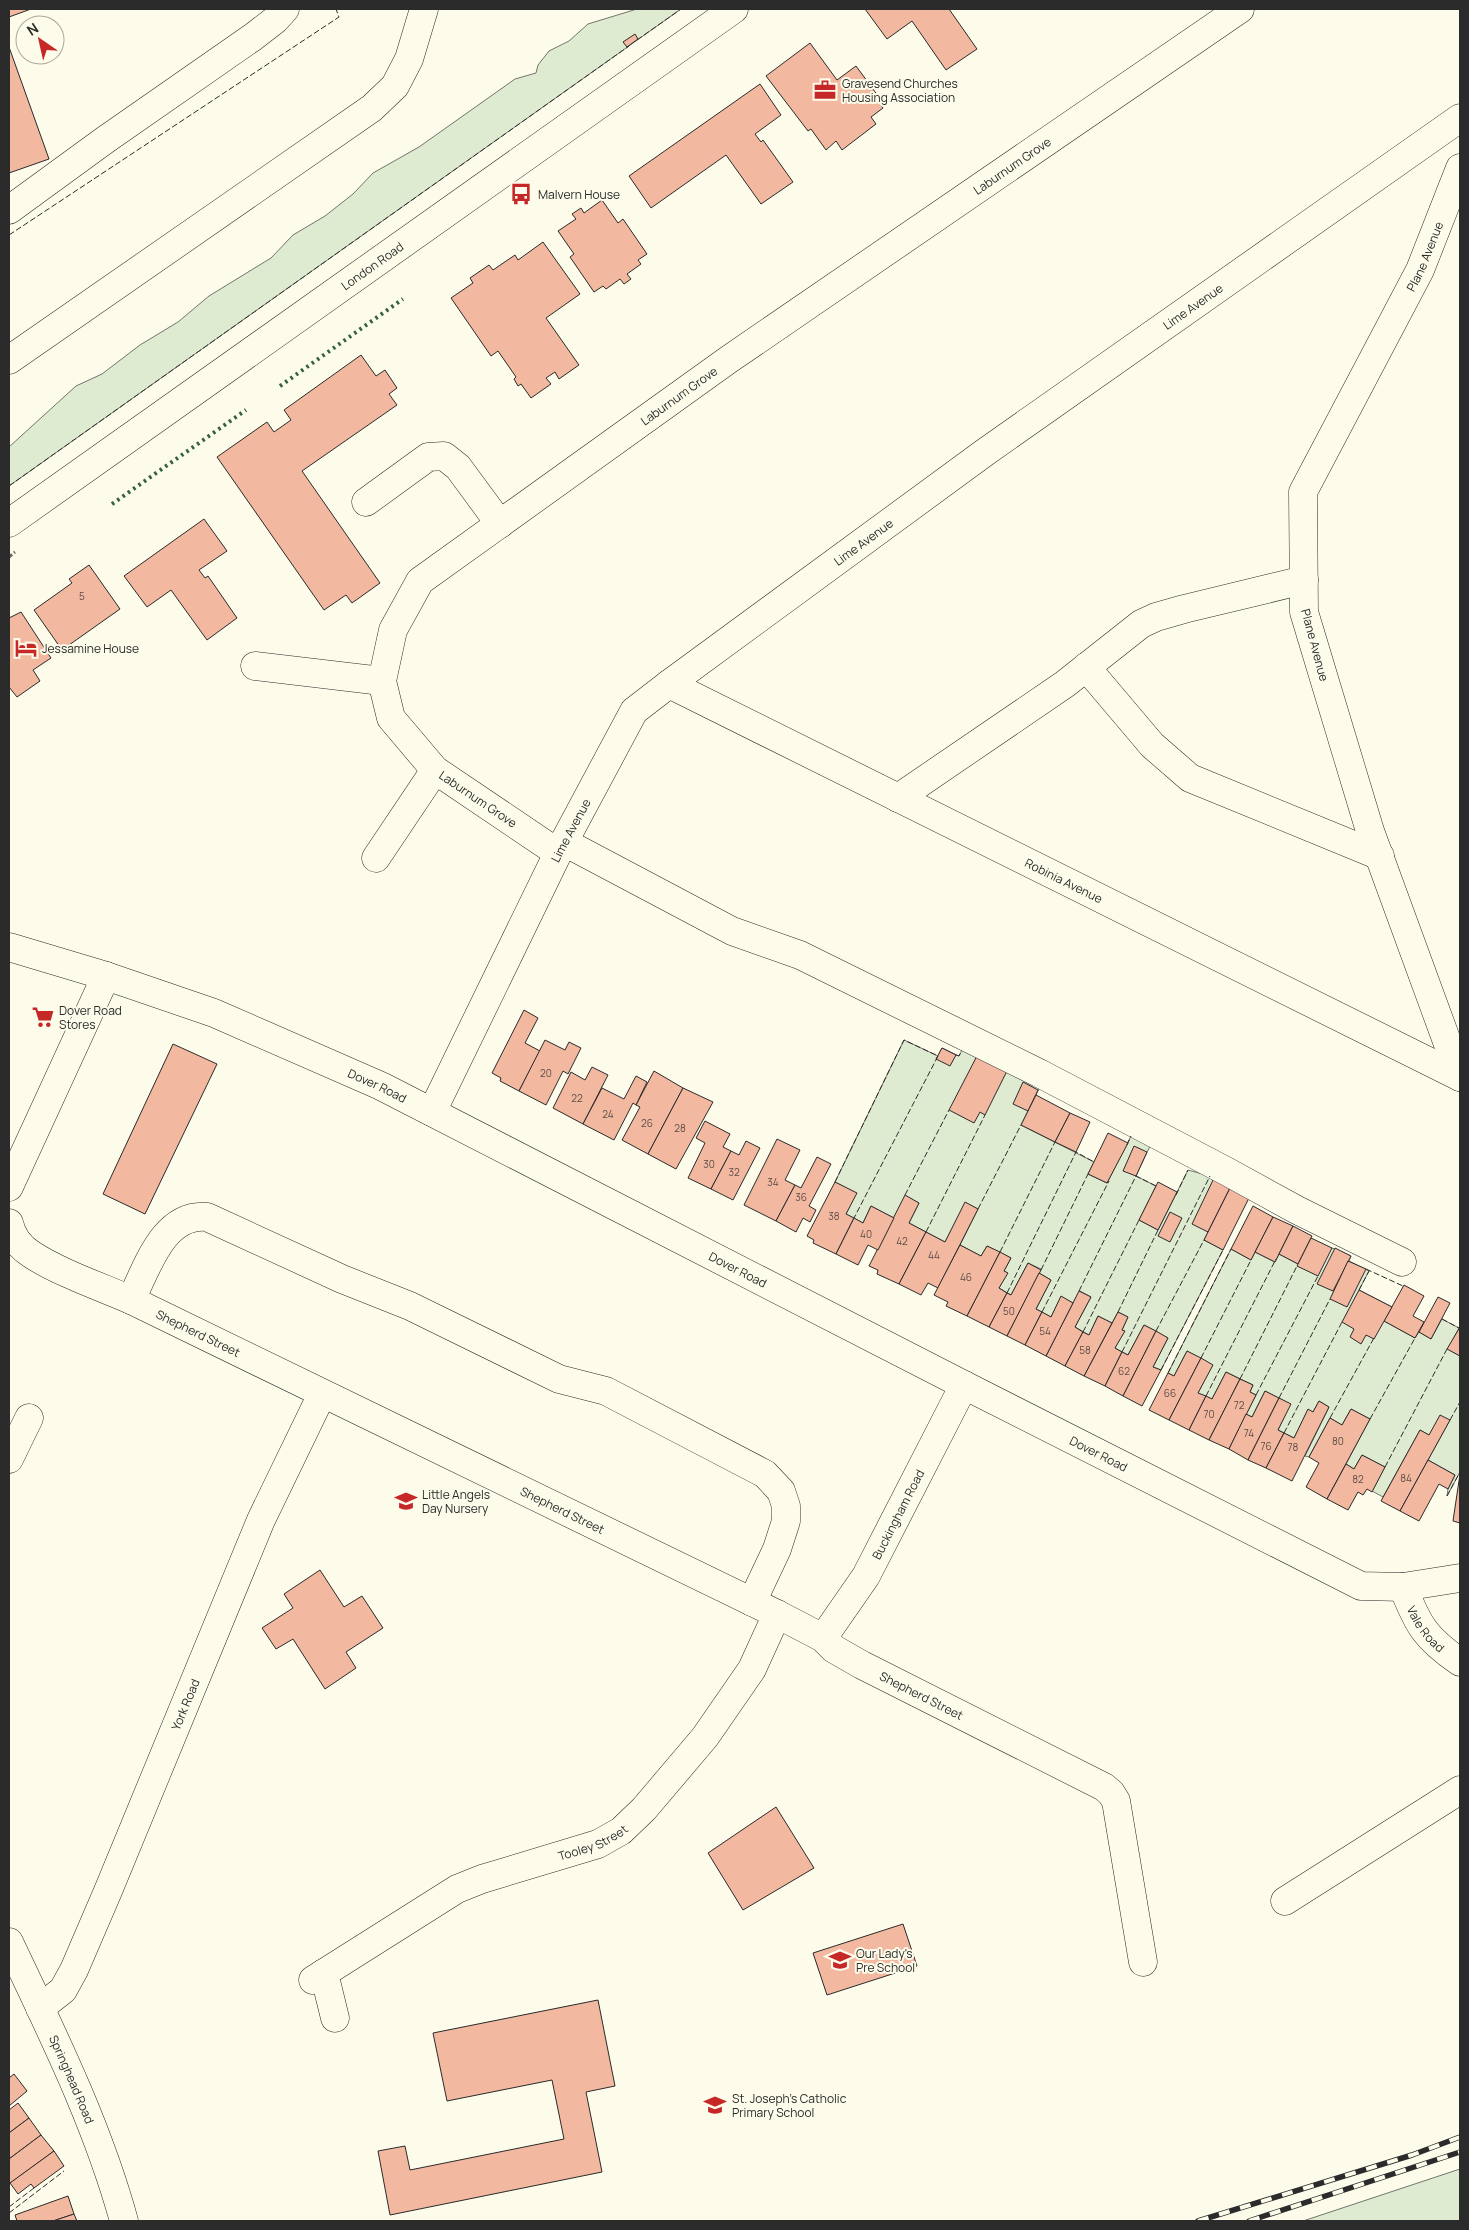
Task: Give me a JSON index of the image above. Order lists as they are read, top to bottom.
{
  "streets": {
    "street": [
      "Laburnum Grove",
      "Plane Avenue",
      "London Road",
      "Lime Avenue",
      "Robinia Avenue",
      "Dover Road",
      "Shepherd Street",
      "Buckingham Road",
      "Vale Road",
      "York Road",
      "Tooley Street",
      "Springhead Road"
    ]
  },
  "crossings": [
    ["Laburnum Grove", "Lime Avenue"],
    ["Plane Avenue", "Robinia Avenue"],
    ["Lime Avenue", "Robinia Avenue"],
    ["Lime Avenue", "Dover Road"],
    ["Dover Road", "Buckingham Road"],
    ["Dover Road", "Vale Road"],
    ["Shepherd Street", "Buckingham Road"],
    ["Shepherd Street", "York Road"],
    ["Shepherd Street", "Tooley Street"],
    ["York Road", "Springhead Road"]
  ],
  "places": {
    "office": ["Gravesend Churches Housing Association"],
    "bus stop": ["Malvern House"],
    "hotel": ["Jessamine House"],
    "supermarket": ["Dover Road Stores"],
    "school or university": ["Little Angels Day Nursery", "Our Lady's Pre School", "St. Joseph's Catholic Primary School"]
  },
  "house_numbers": [
    "5",
    "20",
    "22",
    "24",
    "26",
    "28",
    "30",
    "32",
    "34",
    "36",
    "38",
    "40",
    "42",
    "44",
    "46",
    "50",
    "54",
    "58",
    "62",
    "66",
    "72",
    "70",
    "74",
    "80",
    "76",
    "78",
    "84",
    "82"
  ],
  "north": "top left"
}
